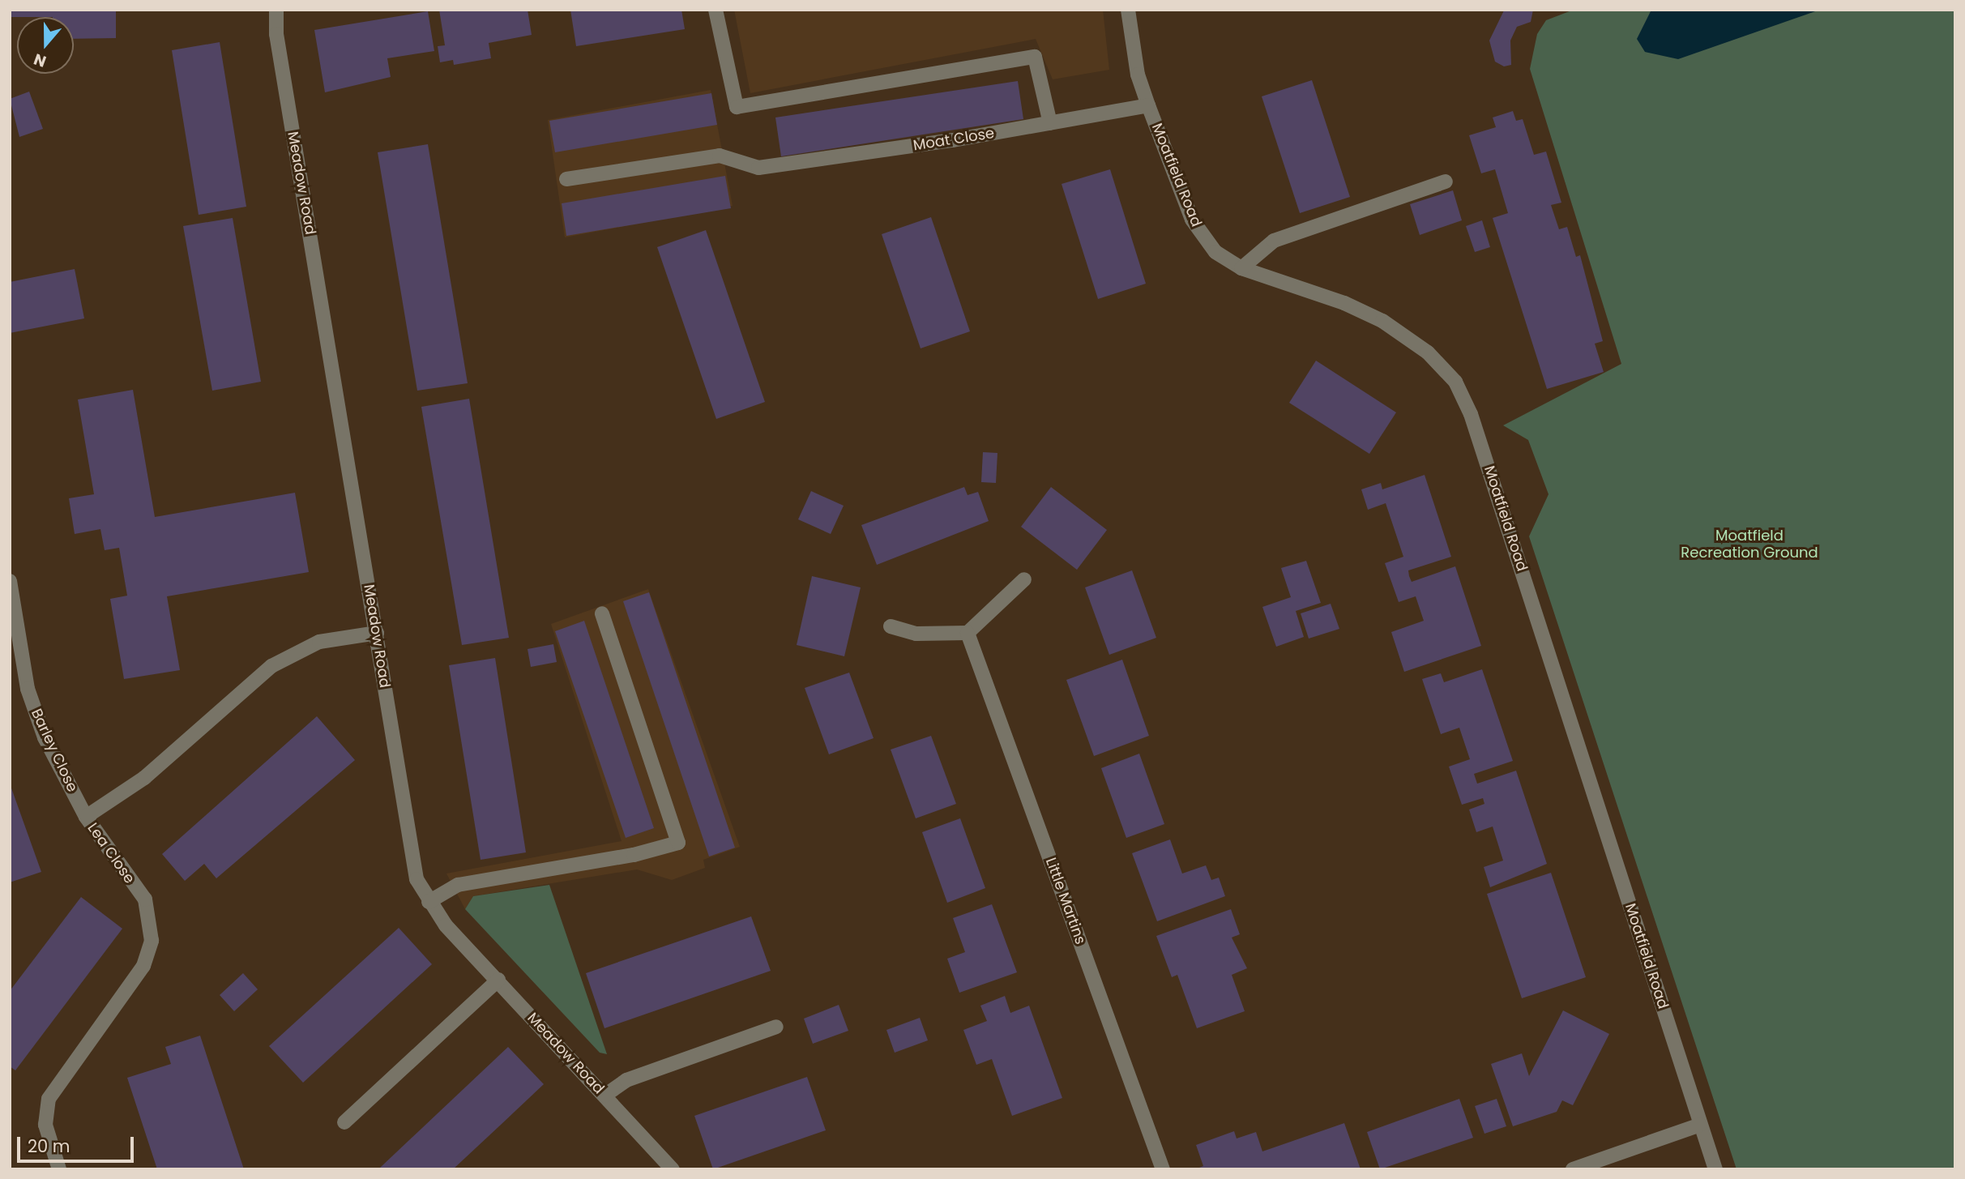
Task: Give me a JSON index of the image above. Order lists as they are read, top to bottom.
{
  "streets": {
    "street": [
      "Moat Close",
      "Moatfield Road",
      "Meadow Road",
      "Barley Close",
      "Lea Close",
      "Little Martins"
    ]
  },
  "crossings": [
    ["Moat Close", "Moatfield Road"],
    ["Meadow Road", "Lea Close"],
    ["Barley Close", "Lea Close"]
  ],
  "parks": ["Moatfield Recreation Ground"],
  "scale_bar": "20 m",
  "north": "bottom"
}
